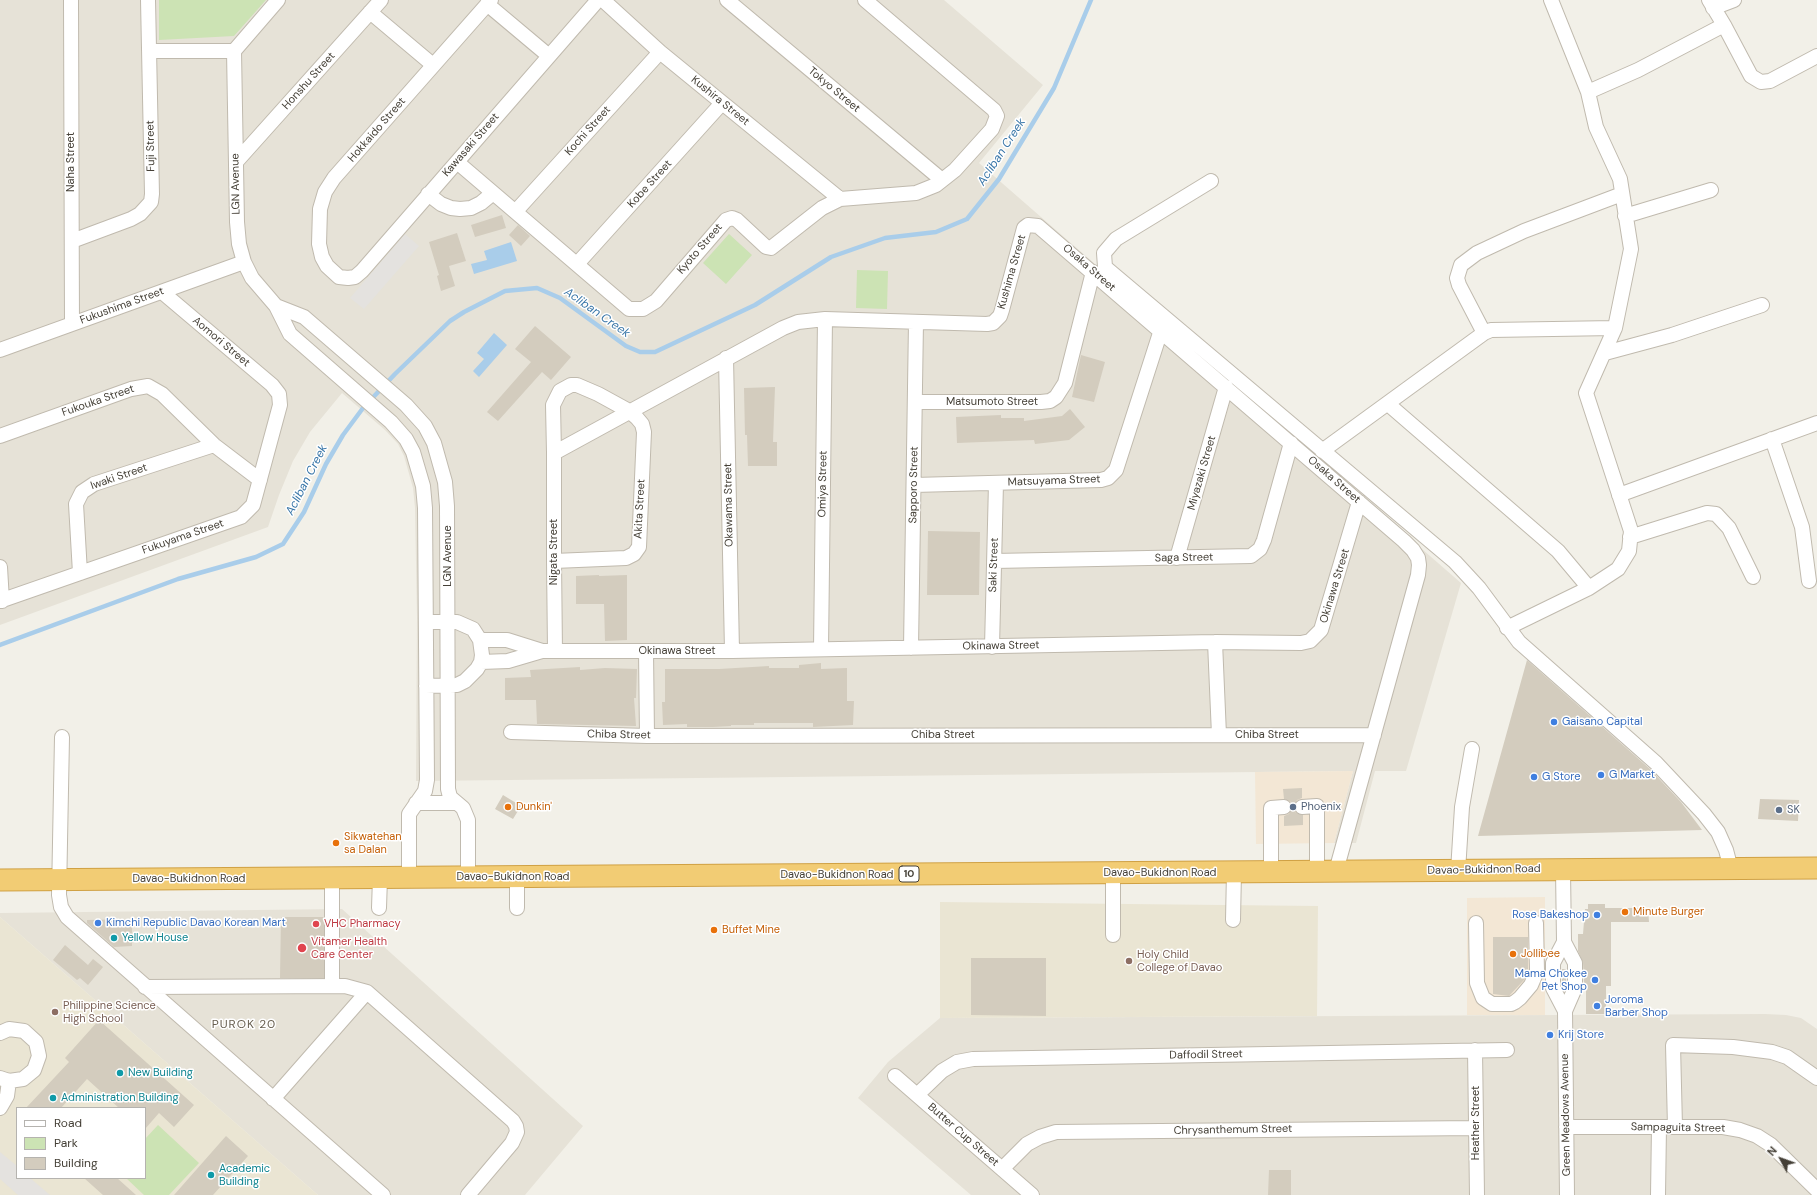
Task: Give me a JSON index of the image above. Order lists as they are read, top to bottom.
{
  "streets": {
    "highway": ["Davao-Bukidnon Road", "10"],
    "street": [
      "Honshu Street",
      "Tokyo Street",
      "Kushira Street",
      "Hokkaido Street",
      "Kochi Street",
      "Kawasaki Street",
      "Fuji Street",
      "Naha Street",
      "LGN Avenue",
      "Kobe Street",
      "Kyoto Street",
      "Osaka Street",
      "Kushima Street",
      "Fukushima Street",
      "Aomori Street",
      "Fukouka Street",
      "Matsumoto Street",
      "Miyazaki Street",
      "Iwaki Street",
      "Matsuyama Street",
      "Omiya Street",
      "Sapporo Street",
      "Okawama Street",
      "Akita Street",
      "Fukuyama Street",
      "Nigata Street",
      "Saga Street",
      "Saki Street",
      "Okinawa Street",
      "Chiba Street",
      "Daffodil Street",
      "Green Meadows Avenue",
      "Heather Street",
      "Sampaguita Street",
      "Chrysanthemum Street",
      "Butter Cup Street"
    ]
  },
  "crossings": [
    ["Honshu Street", "LGN Avenue"],
    ["Tokyo Street", "Kyoto Street"],
    ["Kushira Street", "Kochi Street"],
    ["Kushira Street", "Kobe Street"],
    ["Kushira Street", "Kyoto Street"],
    ["Hokkaido Street", "Kawasaki Street"],
    ["Kochi Street", "Kyoto Street"],
    ["Kawasaki Street", "Kyoto Street"],
    ["Fuji Street", "Naha Street"],
    ["Naha Street", "Fukushima Street"],
    ["LGN Avenue", "Fukushima Street"],
    ["LGN Avenue", "Davao-Bukidnon Road"],
    ["Kobe Street", "Kyoto Street"],
    ["Osaka Street", "Kushima Street"],
    ["Osaka Street", "Matsumoto Street"],
    ["Osaka Street", "Miyazaki Street"],
    ["Osaka Street", "Matsuyama Street"],
    ["Osaka Street", "Saga Street"],
    ["Osaka Street", "Okinawa Street"],
    ["Osaka Street", "Chiba Street"],
    ["Osaka Street", "Davao-Bukidnon Road"],
    ["Kushima Street", "Sapporo Street"],
    ["Fukushima Street", "Aomori Street"],
    ["Aomori Street", "Fukuyama Street"],
    ["Fukouka Street", "Iwaki Street"],
    ["Fukouka Street", "Fukuyama Street"],
    ["Matsumoto Street", "Sapporo Street"],
    ["Miyazaki Street", "Saga Street"],
    ["Iwaki Street", "Fukuyama Street"],
    ["Matsuyama Street", "Sapporo Street"],
    ["Matsuyama Street", "Saki Street"],
    ["Omiya Street", "Okinawa Street"],
    ["Sapporo Street", "Okinawa Street"],
    ["Okawama Street", "Okinawa Street"],
    ["Akita Street", "Nigata Street"],
    ["Nigata Street", "Okinawa Street"],
    ["Saga Street", "Saki Street"],
    ["Saki Street", "Okinawa Street"],
    ["Davao-Bukidnon Road", "Green Meadows Avenue"],
    ["Daffodil Street", "Heather Street"],
    ["Daffodil Street", "Butter Cup Street"],
    ["Green Meadows Avenue", "Sampaguita Street"],
    ["Heather Street", "Chrysanthemum Street"],
    ["Chrysanthemum Street", "Butter Cup Street"]
  ],
  "districts": ["PUROK 20"],
  "water": ["Acliban Creek"],
  "places": [
    "Gaisano Capital",
    "G Market",
    "G Store",
    "Dunkin'",
    "Phoenix",
    "SK",
    "Sikwatehan sa Dalan",
    "Minute Burger",
    "Rose Bakeshop",
    "Kimchi Republic Davao Korean Mart",
    "VHC Pharmacy",
    "Buffet Mine",
    "Yellow House",
    "Vitamer Health Care Center",
    "Jollibee",
    "Holy Child College of Davao",
    "Mama Chokee Pet Shop",
    "Joroma Barber Shop",
    "Philippine Science High School",
    "Krij Store",
    "New Building",
    "Administration Building",
    "Academic Building"
  ],
  "legend": ["Road", "Park", "Building"],
  "north": "top left"
}
